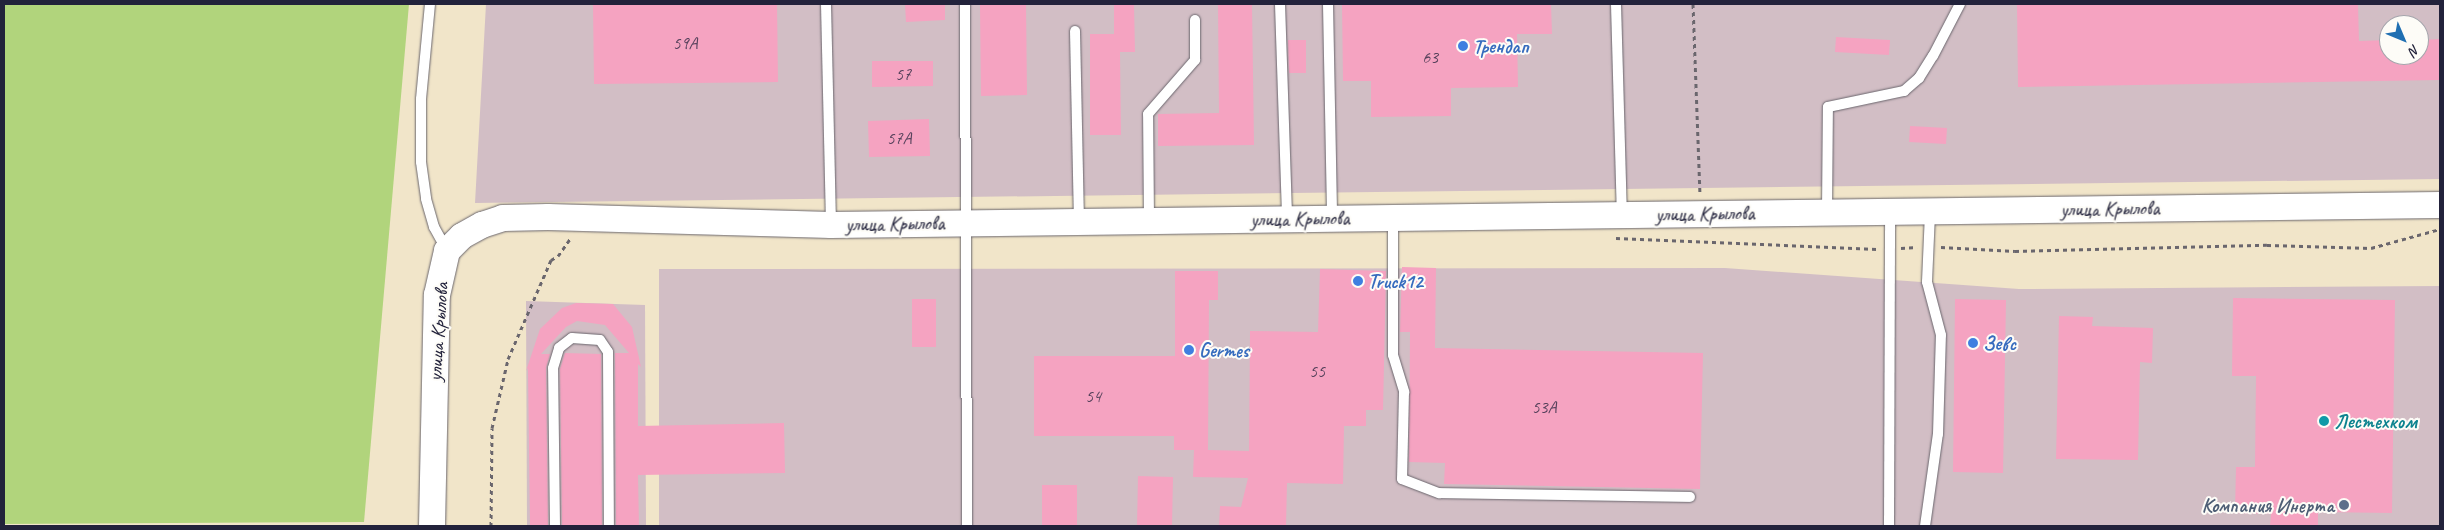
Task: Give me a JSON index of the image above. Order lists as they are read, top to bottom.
{
  "streets": {
    "street": ["улица Крылова"]
  },
  "places": [
    "Трендап",
    "Truck12",
    "Зевс",
    "Germes",
    "Лестехком",
    "Компания Инерта"
  ],
  "house_numbers": [
    "59А",
    "63",
    "57",
    "57А",
    "55",
    "54",
    "53А"
  ],
  "north": "bottom right"
}
